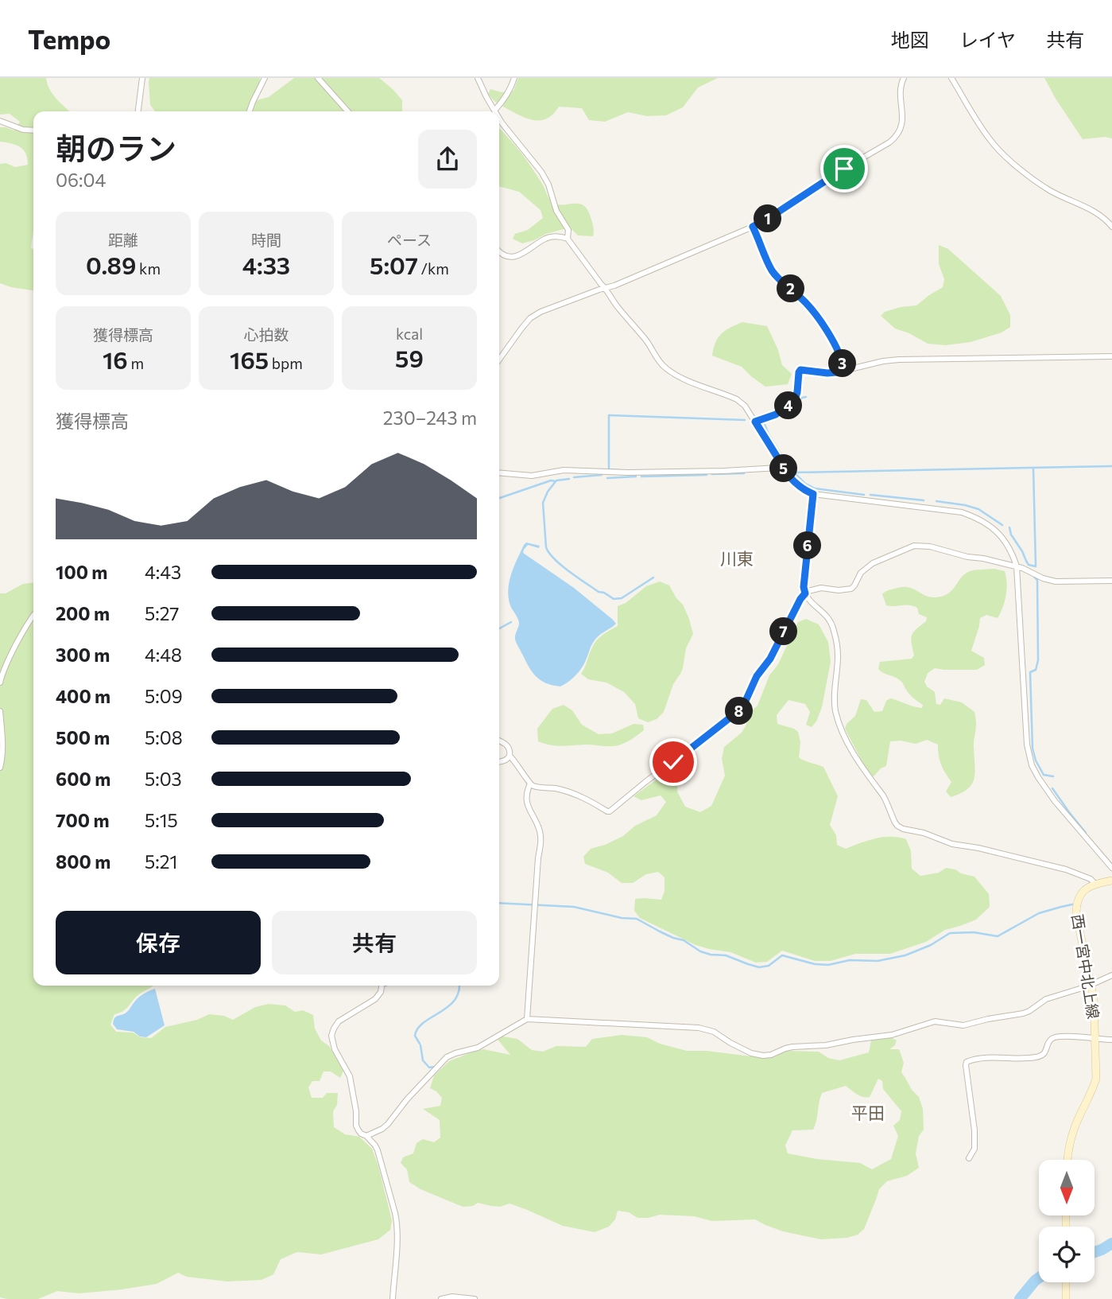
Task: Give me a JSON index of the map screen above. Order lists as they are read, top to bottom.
{
  "streets": {
    "main road": ["西一宮中北上線"]
  },
  "districts": ["川東", "平田"],
  "north": "bottom",
  "page": {
    "header": "Tempo",
    "nav": ["地図", "レイヤ", "共有"],
    "heading": ["朝のラン", "06:04"],
    "pins": [
      "1",
      "2",
      "3",
      "4",
      "5",
      "6",
      "7",
      "8"
    ],
    "stats": [
      ["距離", "0.89 km"],
      ["時間", "4:33"],
      ["ペース", "5:07 /km"],
      ["獲得標高", "16 m"],
      ["心拍数", "165 bpm"],
      ["kcal", "59"]
    ],
    "chart": ["獲得標高", "230–243 m"],
    "list": [
      {
        "name": "100 m",
        "note": "4:43"
      },
      {
        "name": "200 m",
        "note": "5:27"
      },
      {
        "name": "300 m",
        "note": "4:48"
      },
      {
        "name": "400 m",
        "note": "5:09"
      },
      {
        "name": "500 m",
        "note": "5:08"
      },
      {
        "name": "600 m",
        "note": "5:03"
      },
      {
        "name": "700 m",
        "note": "5:15"
      },
      {
        "name": "800 m",
        "note": "5:21"
      }
    ],
    "buttons": ["保存", "共有"]
  }
}
